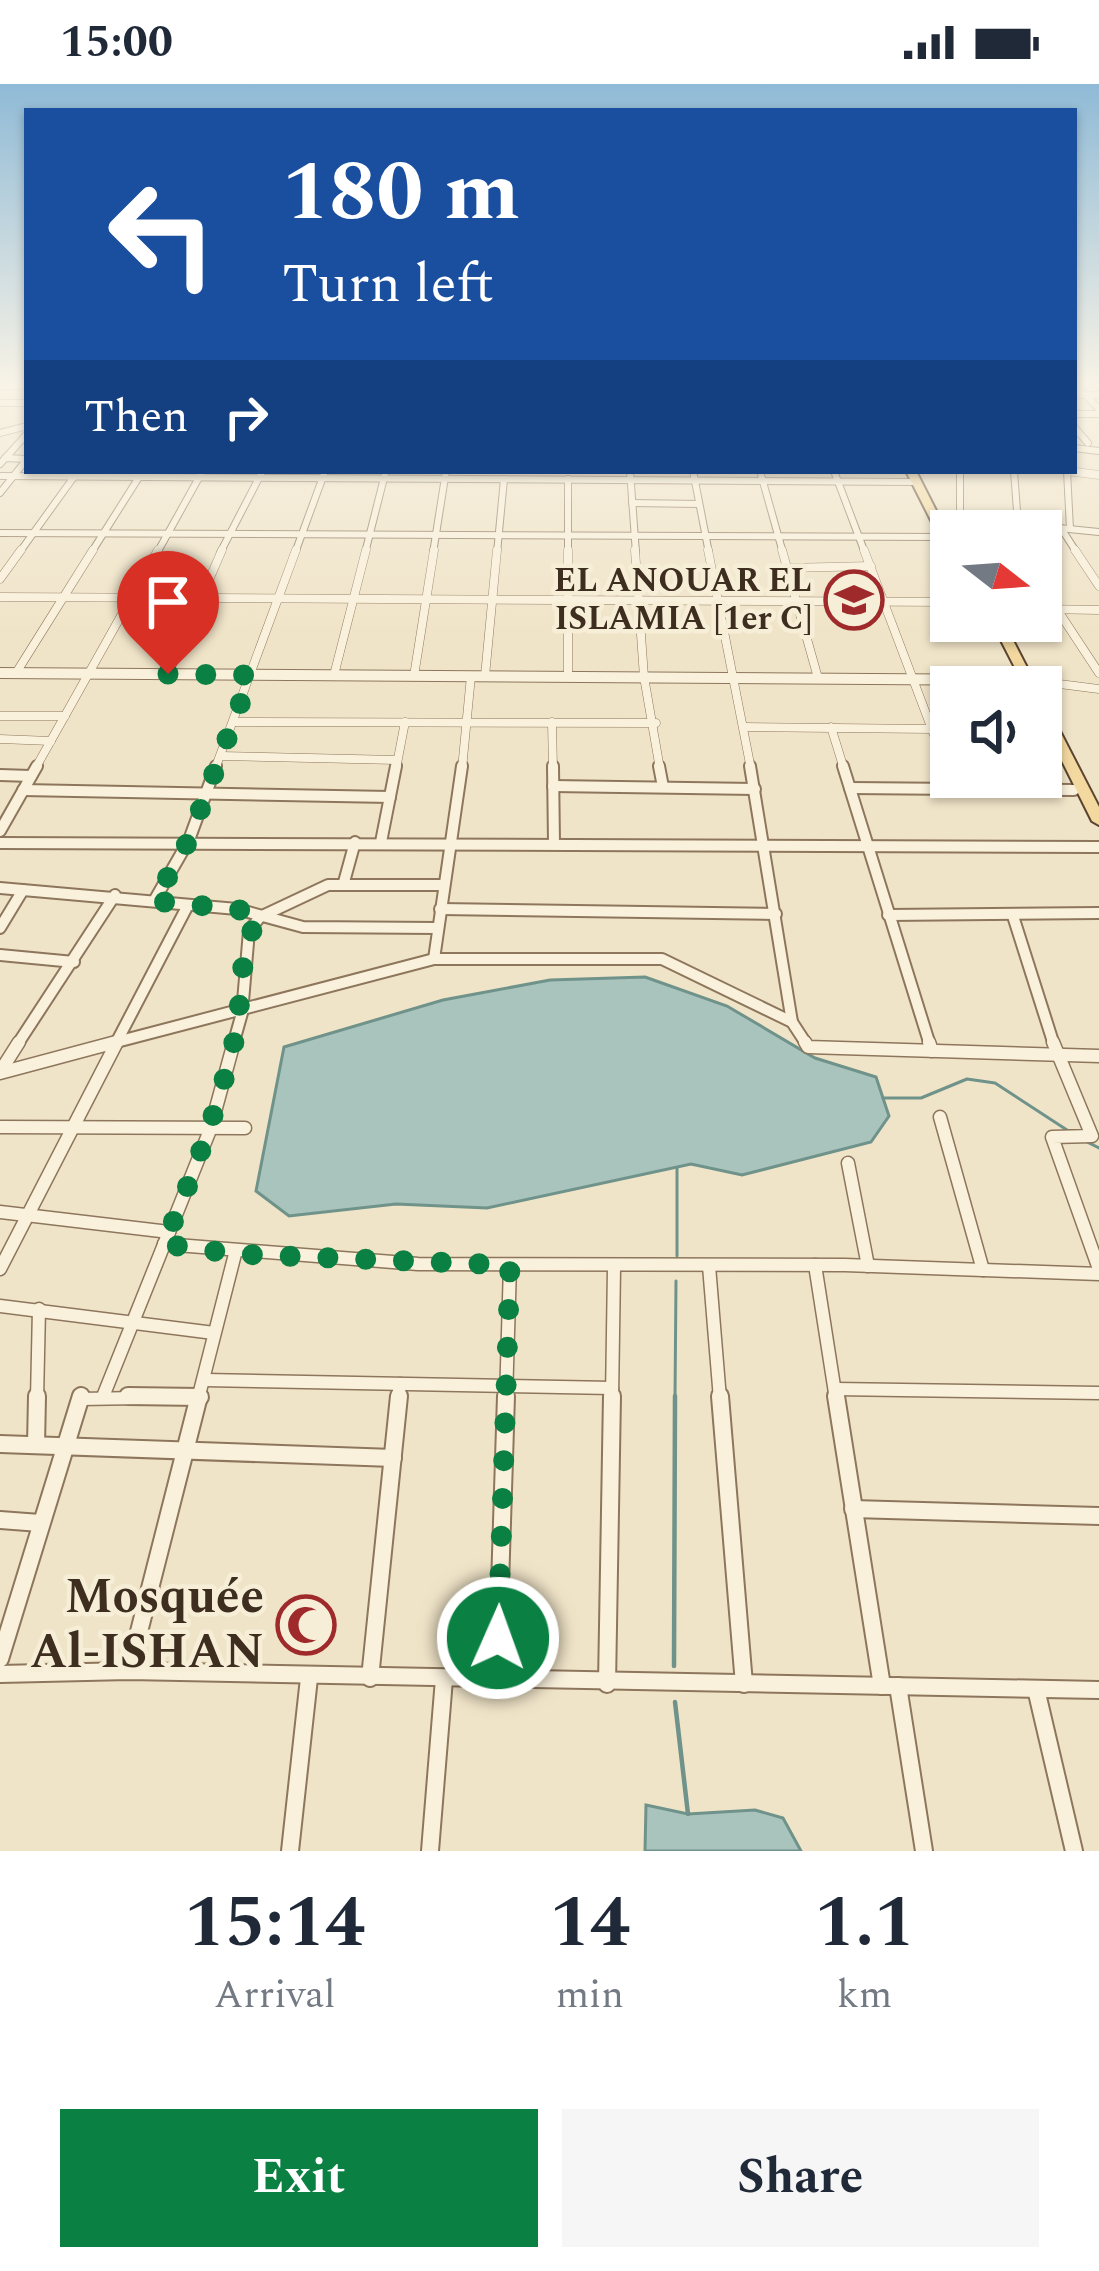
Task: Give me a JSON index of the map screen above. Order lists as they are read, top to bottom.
{
  "places": {
    "school or university": ["EL ANOUAR EL ISLAMIA [1er C]"],
    "mosque": ["Mosquée Al-ISHAN"]
  },
  "north": "right",
  "page": {
    "status": "15:00",
    "turn": ["180 m", "Turn left"],
    "then": "Then",
    "eta": [
      "15:14",
      "Arrival",
      "14",
      "min",
      "1.1",
      "km"
    ],
    "buttons": ["Exit", "Share"]
  }
}
